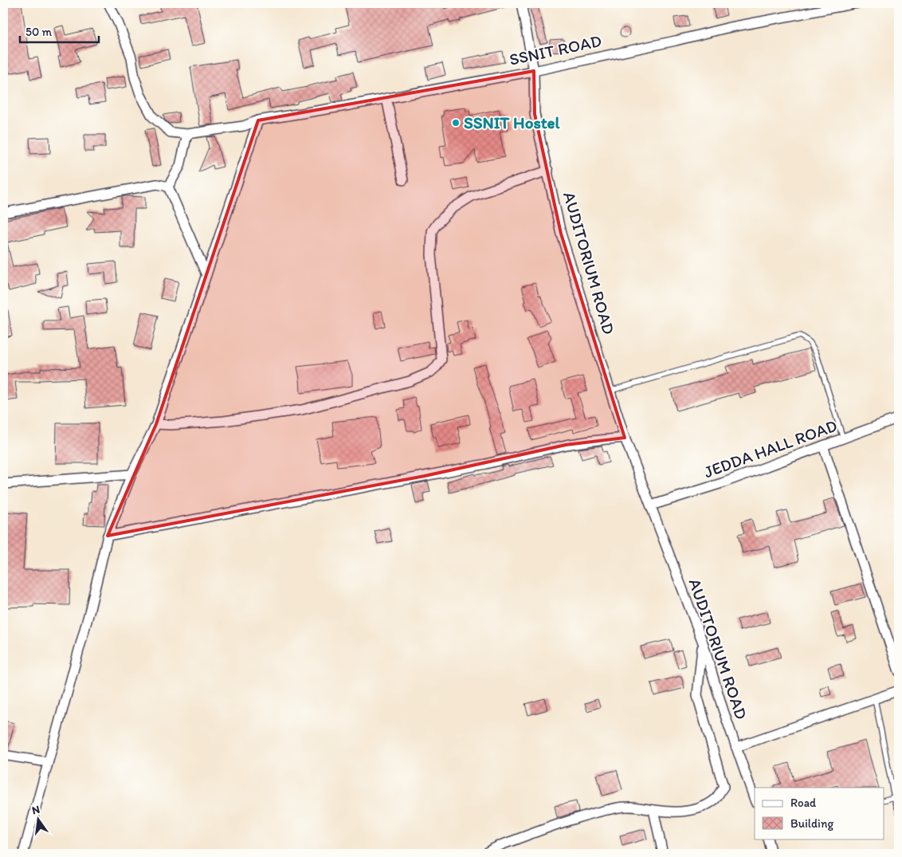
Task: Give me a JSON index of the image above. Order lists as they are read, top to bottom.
{
  "streets": {
    "street": ["SSNIT ROAD", "AUDITORIUM ROAD", "JEDDA HALL ROAD"]
  },
  "crossings": [
    ["SSNIT ROAD", "AUDITORIUM ROAD"],
    ["AUDITORIUM ROAD", "JEDDA HALL ROAD"]
  ],
  "places": ["SSNIT Hostel"],
  "legend": ["Road", "Building"],
  "scale_bar": "50 m",
  "north": "top"
}
